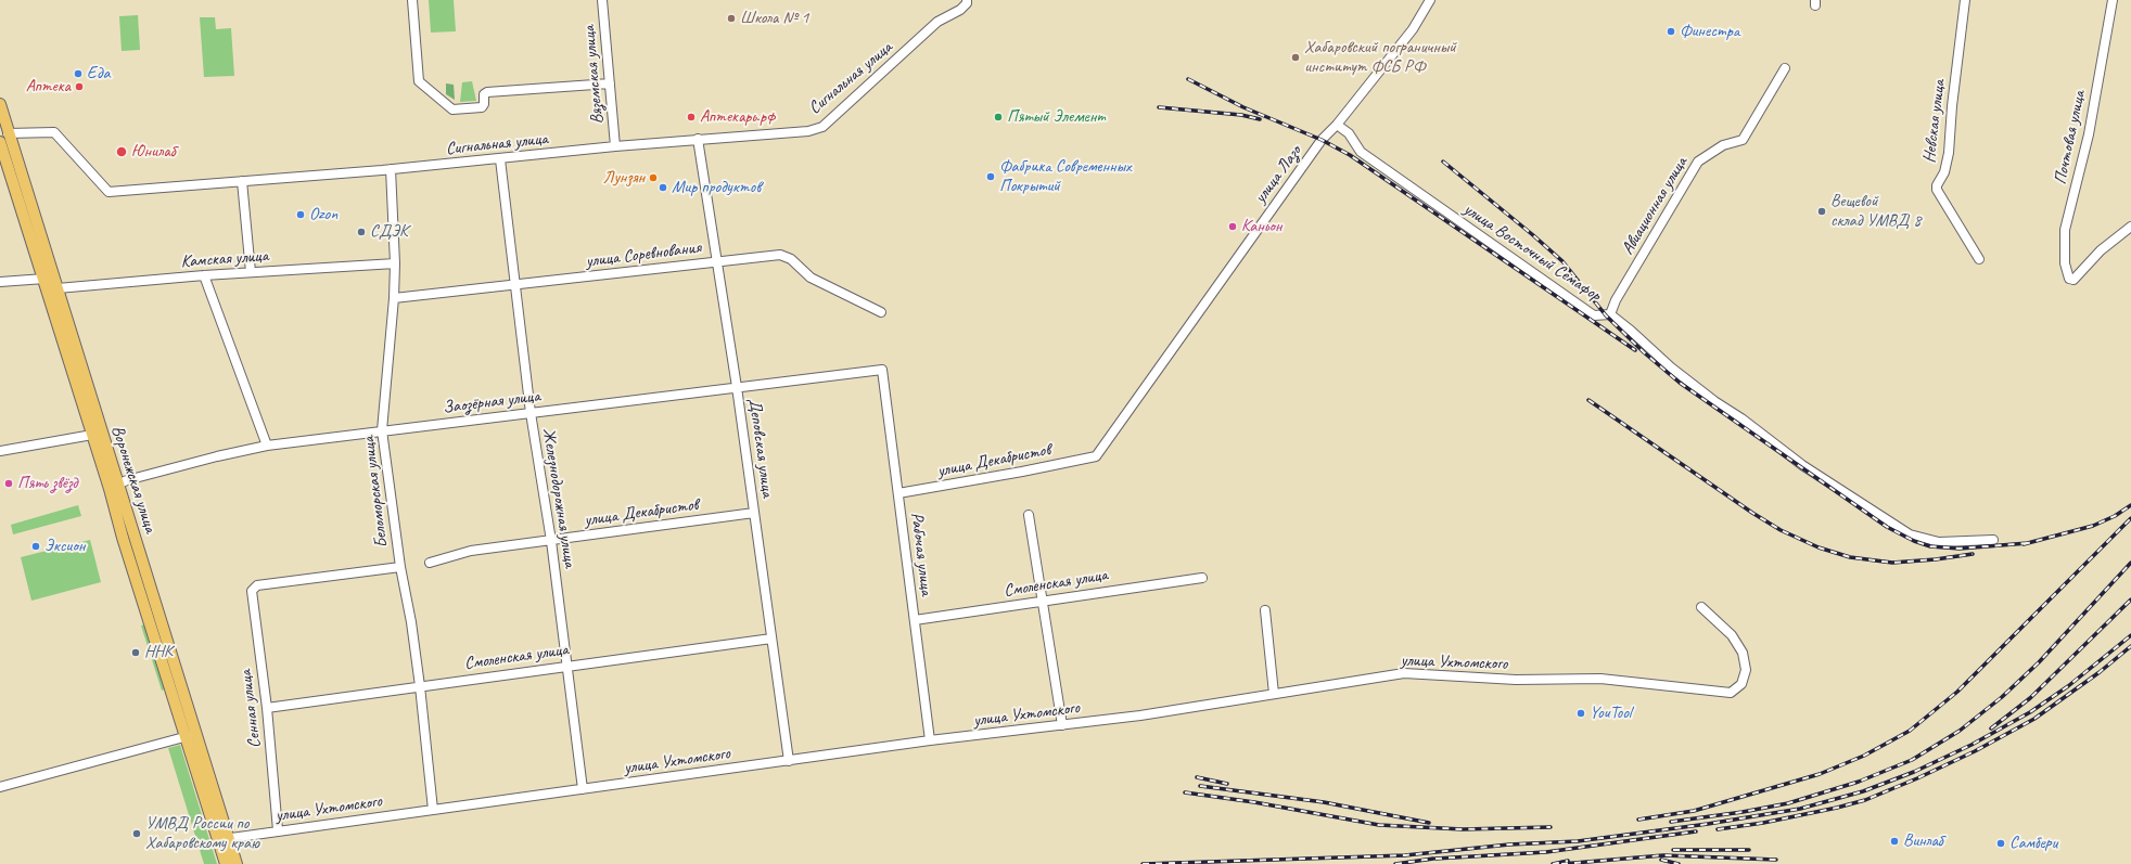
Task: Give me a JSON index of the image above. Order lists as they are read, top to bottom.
{
  "streets": {
    "main road": ["Воронежская улица"],
    "street": [
      "Вяземская улица",
      "Сигнальная улица",
      "Невская улица",
      "Почтовая улица",
      "улица Лазо",
      "Авиационная улица",
      "улица Восточный Семафор",
      "улица Соревнования",
      "Камская улица",
      "Заозёрная улица",
      "Деповская улица",
      "улица Декабристов",
      "Беломорская улица",
      "Железнодорожная улица",
      "Рабочая улица",
      "Смоленская улица",
      "улица Ухтомского",
      "Сенная улица"
    ]
  },
  "crossings": [
    ["Вяземская улица", "Сигнальная улица"],
    ["Сигнальная улица", "Деповская улица"],
    ["Сигнальная улица", "Воронежская улица"],
    ["Сигнальная улица", "Беломорская улица"],
    ["Сигнальная улица", "Железнодорожная улица"],
    ["улица Лазо", "улица Восточный Семафор"],
    ["улица Лазо", "улица Декабристов"],
    ["Авиационная улица", "улица Восточный Семафор"],
    ["улица Соревнования", "Деповская улица"],
    ["улица Соревнования", "Беломорская улица"],
    ["улица Соревнования", "Железнодорожная улица"],
    ["Камская улица", "Воронежская улица"],
    ["Камская улица", "Беломорская улица"],
    ["Заозёрная улица", "Деповская улица"],
    ["Заозёрная улица", "Воронежская улица"],
    ["Заозёрная улица", "Беломорская улица"],
    ["Заозёрная улица", "Железнодорожная улица"],
    ["Заозёрная улица", "Рабочая улица"],
    ["Деповская улица", "улица Декабристов"],
    ["Деповская улица", "Смоленская улица"],
    ["Деповская улица", "улица Ухтомского"],
    ["улица Декабристов", "Железнодорожная улица"],
    ["улица Декабристов", "Рабочая улица"],
    ["Воронежская улица", "улица Ухтомского"],
    ["Беломорская улица", "Смоленская улица"],
    ["Беломорская улица", "улица Ухтомского"],
    ["Беломорская улица", "Сенная улица"],
    ["Железнодорожная улица", "Смоленская улица"],
    ["Железнодорожная улица", "улица Ухтомского"],
    ["Рабочая улица", "Смоленская улица"],
    ["Рабочая улица", "улица Ухтомского"],
    ["Смоленская улица", "Сенная улица"],
    ["улица Ухтомского", "Сенная улица"]
  ],
  "places": [
    "Школа № 1",
    "Финестра",
    "Хабаровский пограничный институт ФСБ РФ",
    "Еда",
    "Аптека",
    "Аптекарь.рф",
    "Пятый Элемент",
    "Юнилаб",
    "Фабрика Современных Покрытий",
    "Лунзян",
    "Мир продуктов",
    "Вещевой склад УМВД 8",
    "Ozon",
    "Каньон",
    "СДЭК",
    "Пять звёзд",
    "Эксион",
    "ННК",
    "YouTool",
    "УМВД России по Хабаровскому краю",
    "Винлаб",
    "Самбери"
  ]
}
